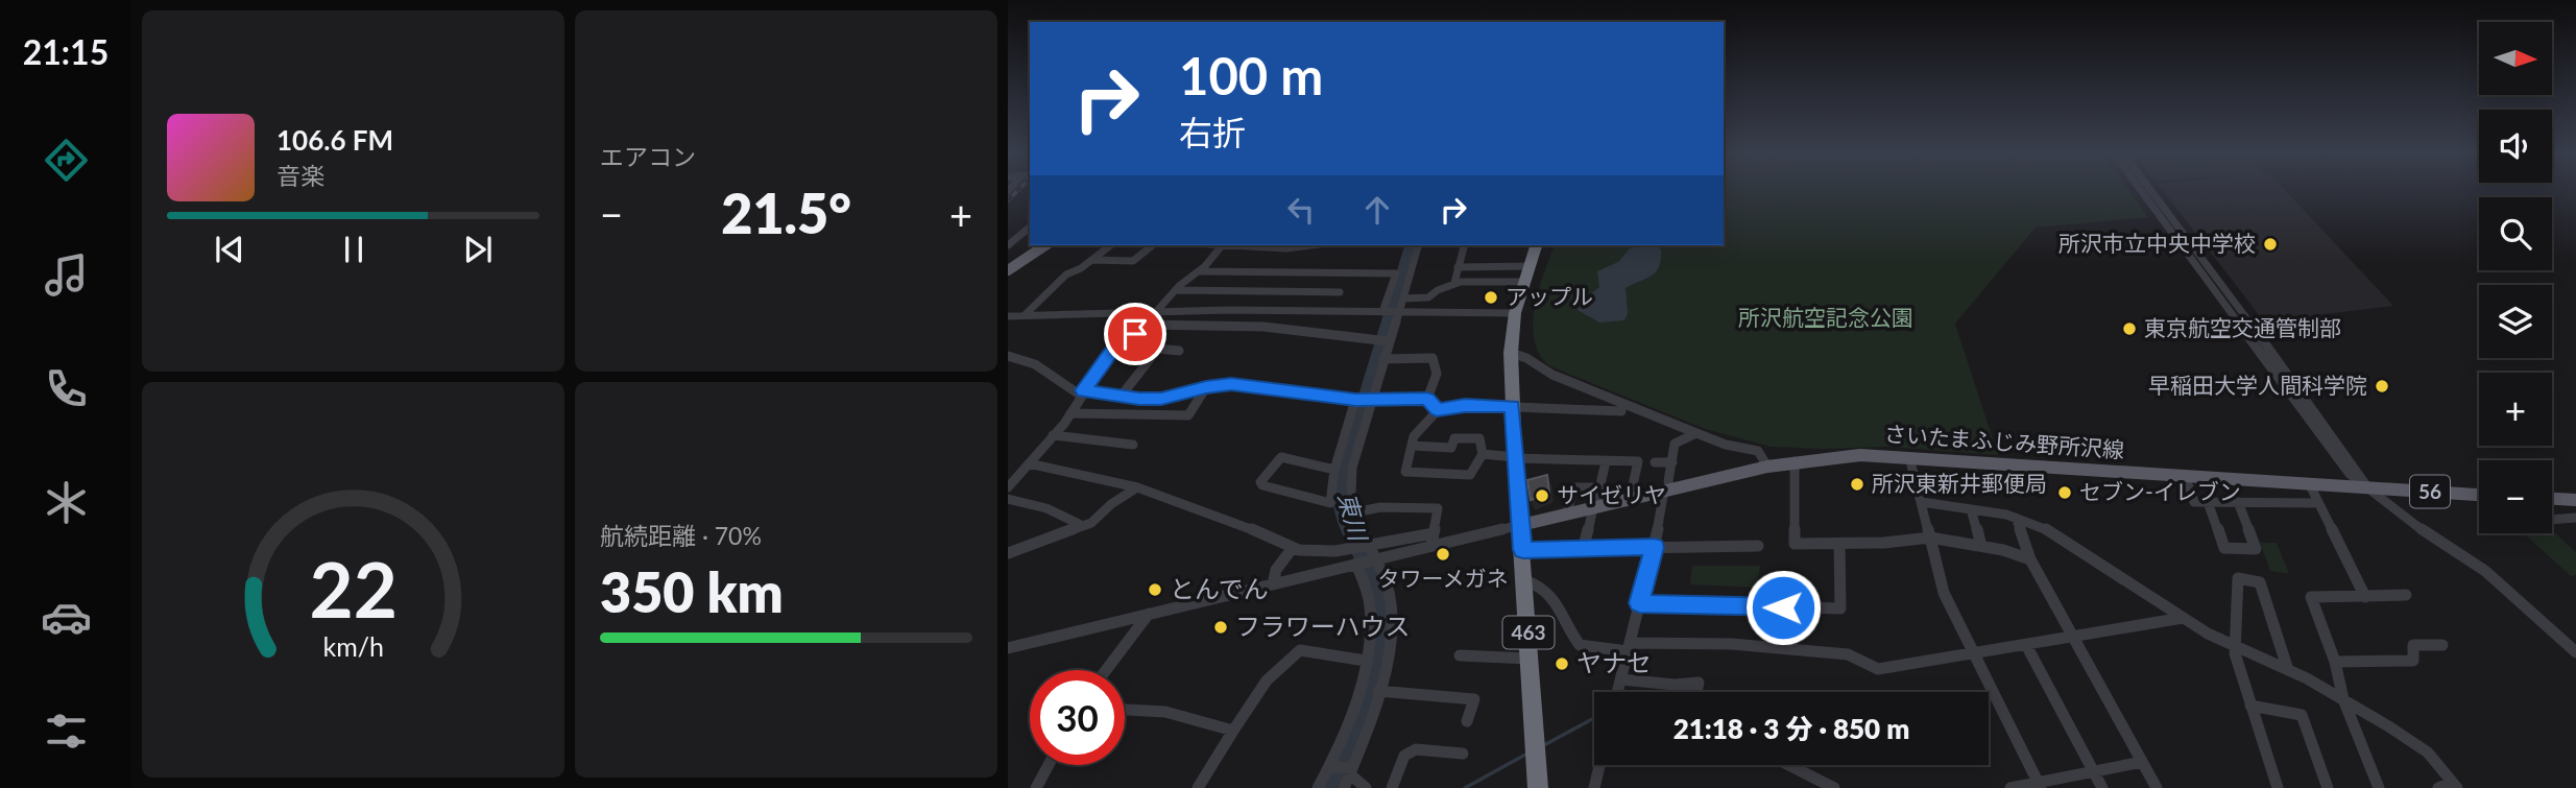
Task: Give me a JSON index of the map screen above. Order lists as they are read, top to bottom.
{
  "streets": {
    "highway": ["463"],
    "main road": ["さいたまふじみ野所沢線", "56"]
  },
  "crossings": [
    ["さいたまふじみ野所沢線", "463"]
  ],
  "water": ["東川"],
  "parks": ["所沢航空記念公園"],
  "places": [
    "所沢市立中央中学校",
    "アップル",
    "東京航空交通管制部",
    "早稲田大学人間科学院",
    "所沢東新井郵便局",
    "セブン-イレブン",
    "サイゼリヤ",
    "タワーメガネ",
    "とんでん",
    "フラワーハウス",
    "ヤナセ"
  ],
  "north": "right",
  "page": {
    "tabs": "21:15",
    "tile": [
      "エアコン",
      ["航続距離 · 70%", "350 km"]
    ],
    "map_buttons": ["+", "−"],
    "turn": ["100 m", "右折"],
    "song": ["106.6 FM", "音楽"],
    "heat": ["−", "21.5°", "+"],
    "limit": "30",
    "trip": "21:18 · 3 分 · 850 m",
    "gauge": ["22", "km/h"]
  }
}
